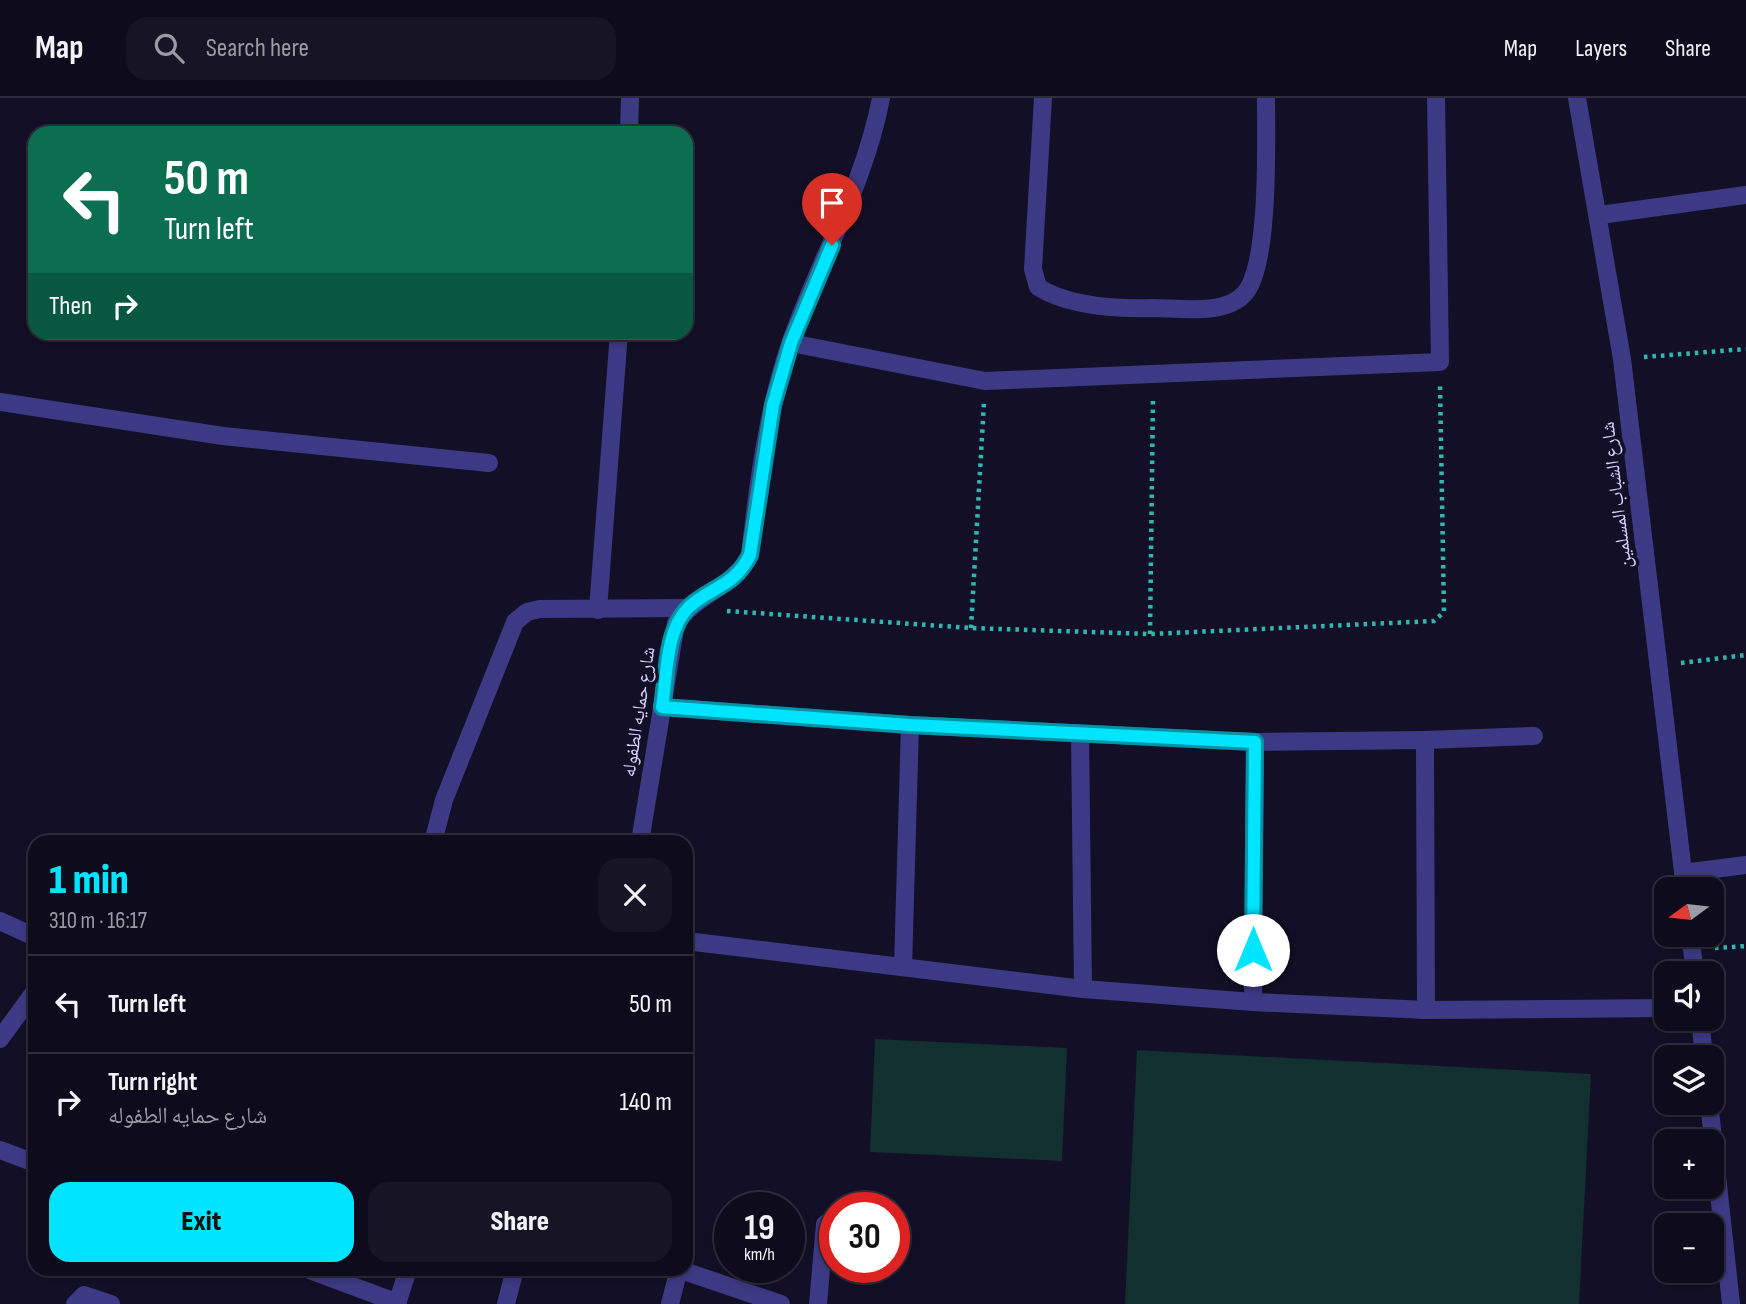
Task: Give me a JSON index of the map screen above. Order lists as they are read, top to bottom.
{
  "streets": {
    "street": ["شارع الشباب المسلمين", "شارع حمايه الطفوله"]
  },
  "north": "left",
  "page": {
    "header": "Map",
    "search": "Search here",
    "nav": ["Map", "Layers", "Share"],
    "turn": ["50 m", "Turn left"],
    "then": "Then",
    "heading": ["1 min", "310 m · 16:17"],
    "map_buttons": ["+", "−"],
    "list": [
      {
        "name": "Turn left",
        "value": "50 m"
      },
      {
        "name": "Turn right",
        "note": "شارع حمايه الطفوله",
        "value": "140 m"
      }
    ],
    "buttons": ["Exit", "Share"],
    "speed": "19 km/h",
    "limit": "30"
  }
}
